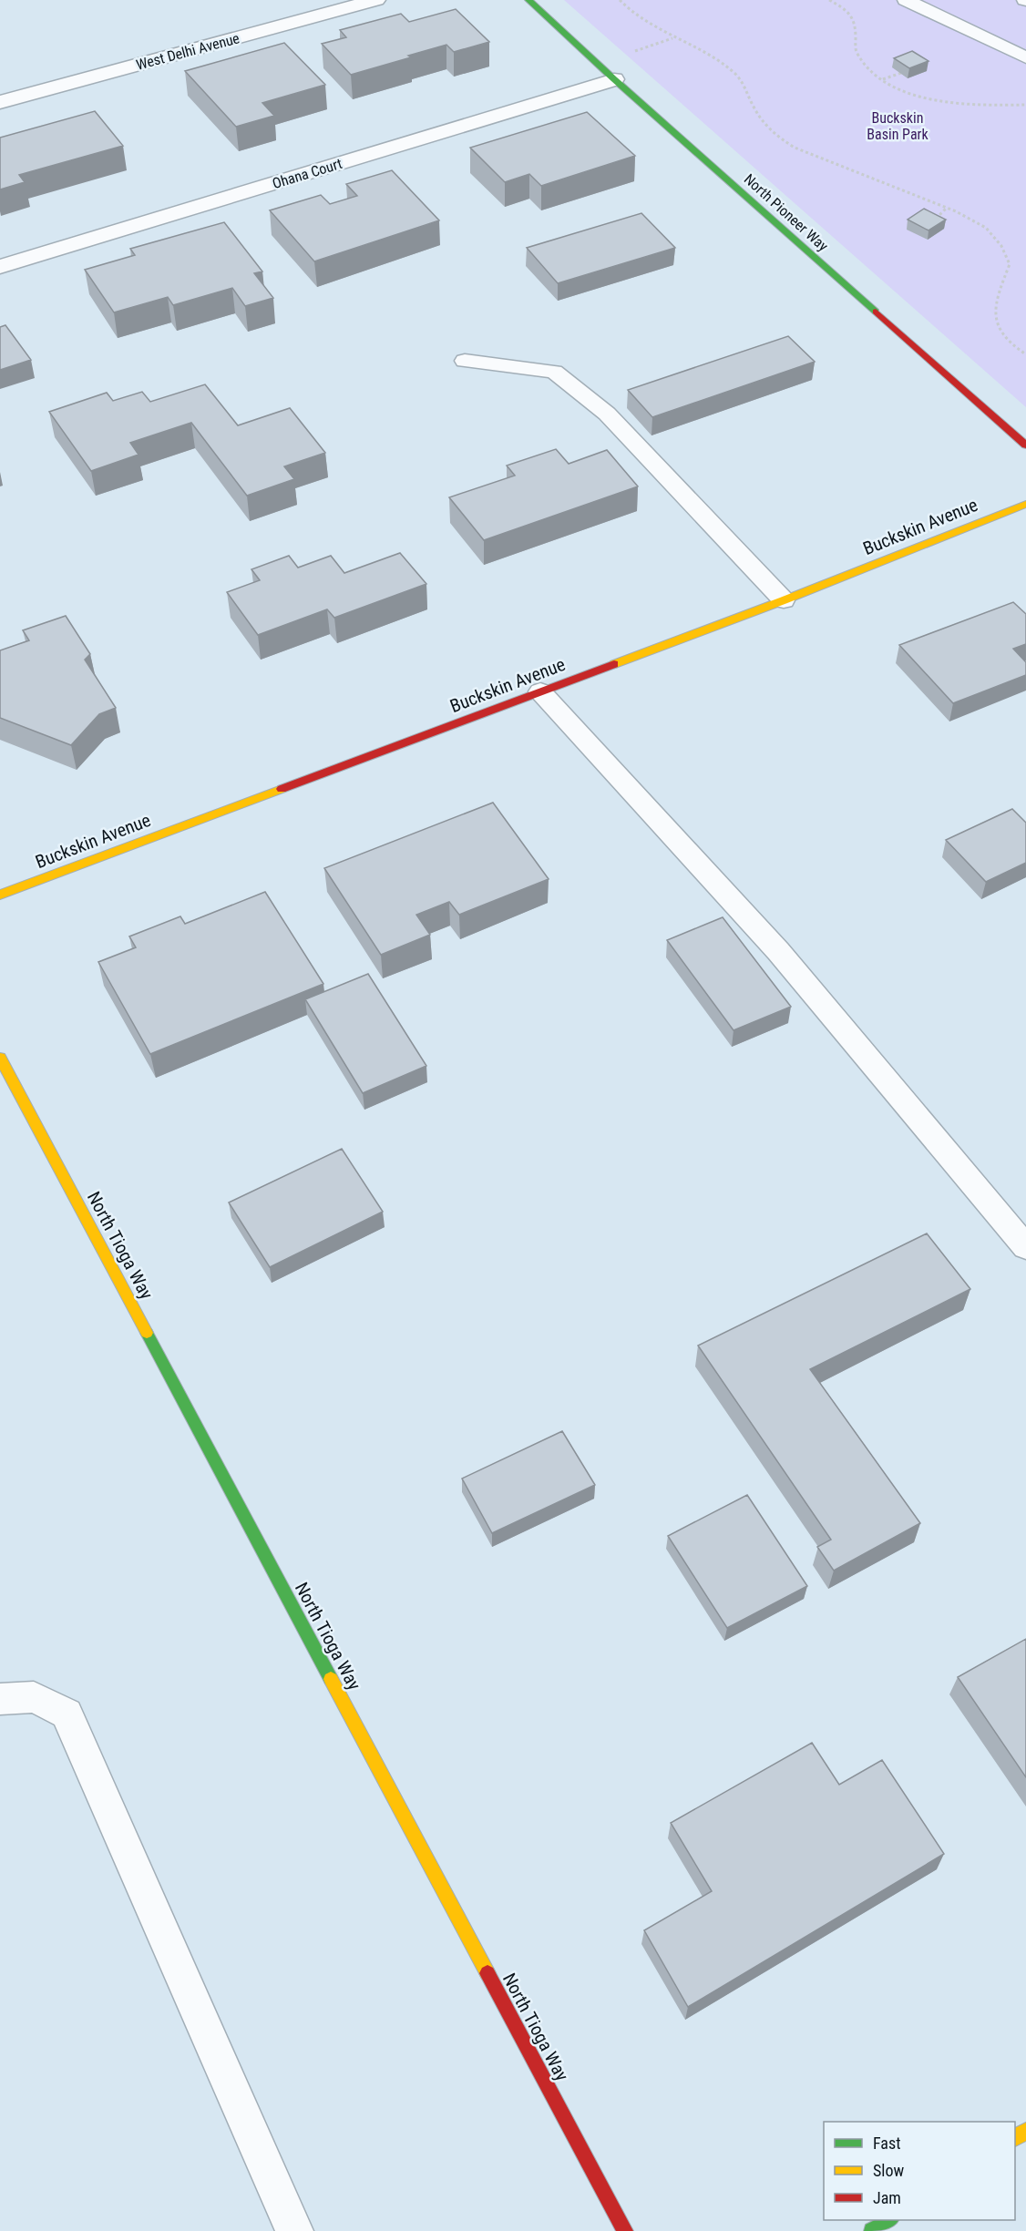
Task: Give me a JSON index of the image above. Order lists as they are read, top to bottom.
{
  "streets": {
    "street": [
      "West Delhi Avenue",
      "Ohana Court",
      "North Pioneer Way",
      "Buckskin Avenue",
      "North Tioga Way"
    ]
  },
  "crossings": [
    ["Ohana Court", "North Pioneer Way"]
  ],
  "parks": ["Buckskin Basin Park"],
  "legend": ["Fast", "Slow", "Jam"]
}
